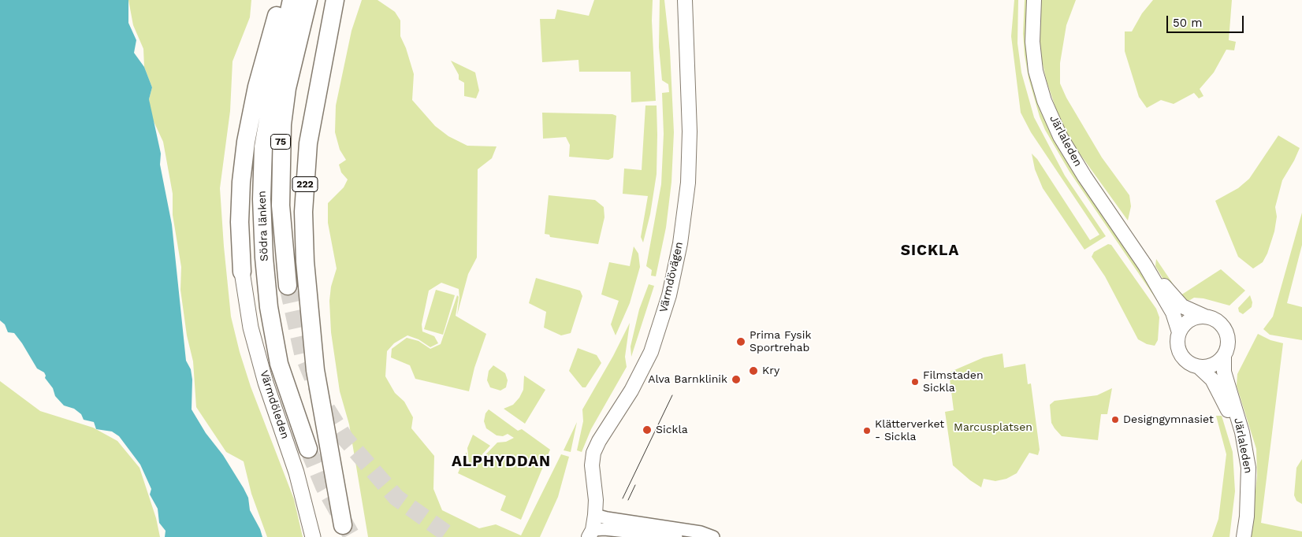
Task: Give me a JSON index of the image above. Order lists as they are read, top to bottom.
{
  "streets": {
    "highway": ["75", "222", "Södra länken"],
    "main road": ["Järlaleden", "Värmdövägen", "Värmdöleden"]
  },
  "districts": ["SICKLA", "ALPHYDDAN"],
  "parks": ["Marcusplatsen"],
  "places": [
    "Prima Fysik Sportrehab",
    "Kry",
    "Alva Barnklinik",
    "Filmstaden Sickla",
    "Designgymnasiet",
    "Sickla",
    "Klätterverket - Sickla"
  ],
  "scale_bar": "50 m"
}
